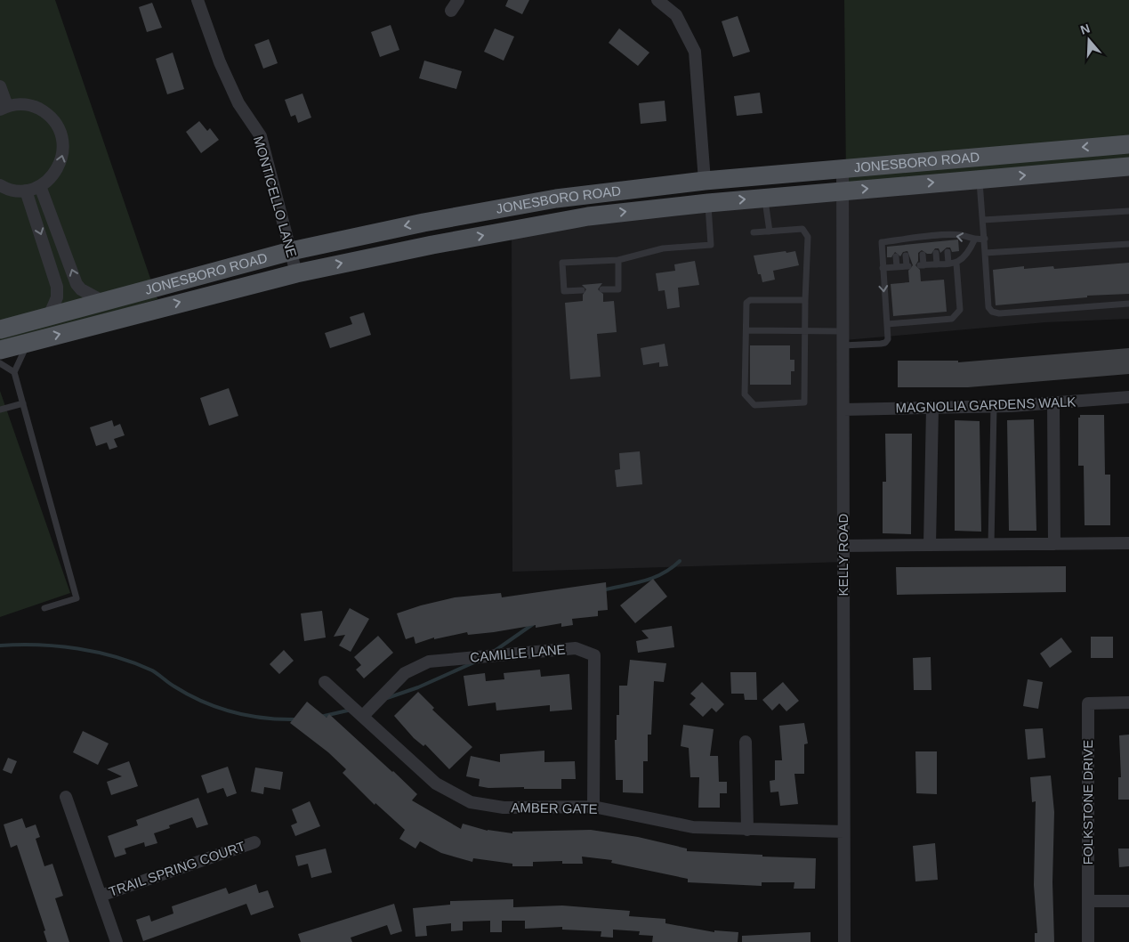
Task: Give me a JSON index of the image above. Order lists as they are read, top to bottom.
{
  "streets": {
    "main road": ["JONESBORO ROAD"],
    "street": [
      "MONTICELLO LANE",
      "MAGNOLIA GARDENS WALK",
      "KELLY ROAD",
      "CAMILLE LANE",
      "FOLKSTONE DRIVE",
      "AMBER GATE",
      "TRAIL SPRING COURT"
    ]
  },
  "crossings": [
    ["JONESBORO ROAD", "MONTICELLO LANE"],
    ["JONESBORO ROAD", "KELLY ROAD"],
    ["MAGNOLIA GARDENS WALK", "KELLY ROAD"],
    ["KELLY ROAD", "AMBER GATE"],
    ["CAMILLE LANE", "AMBER GATE"]
  ],
  "north": "top"
}
